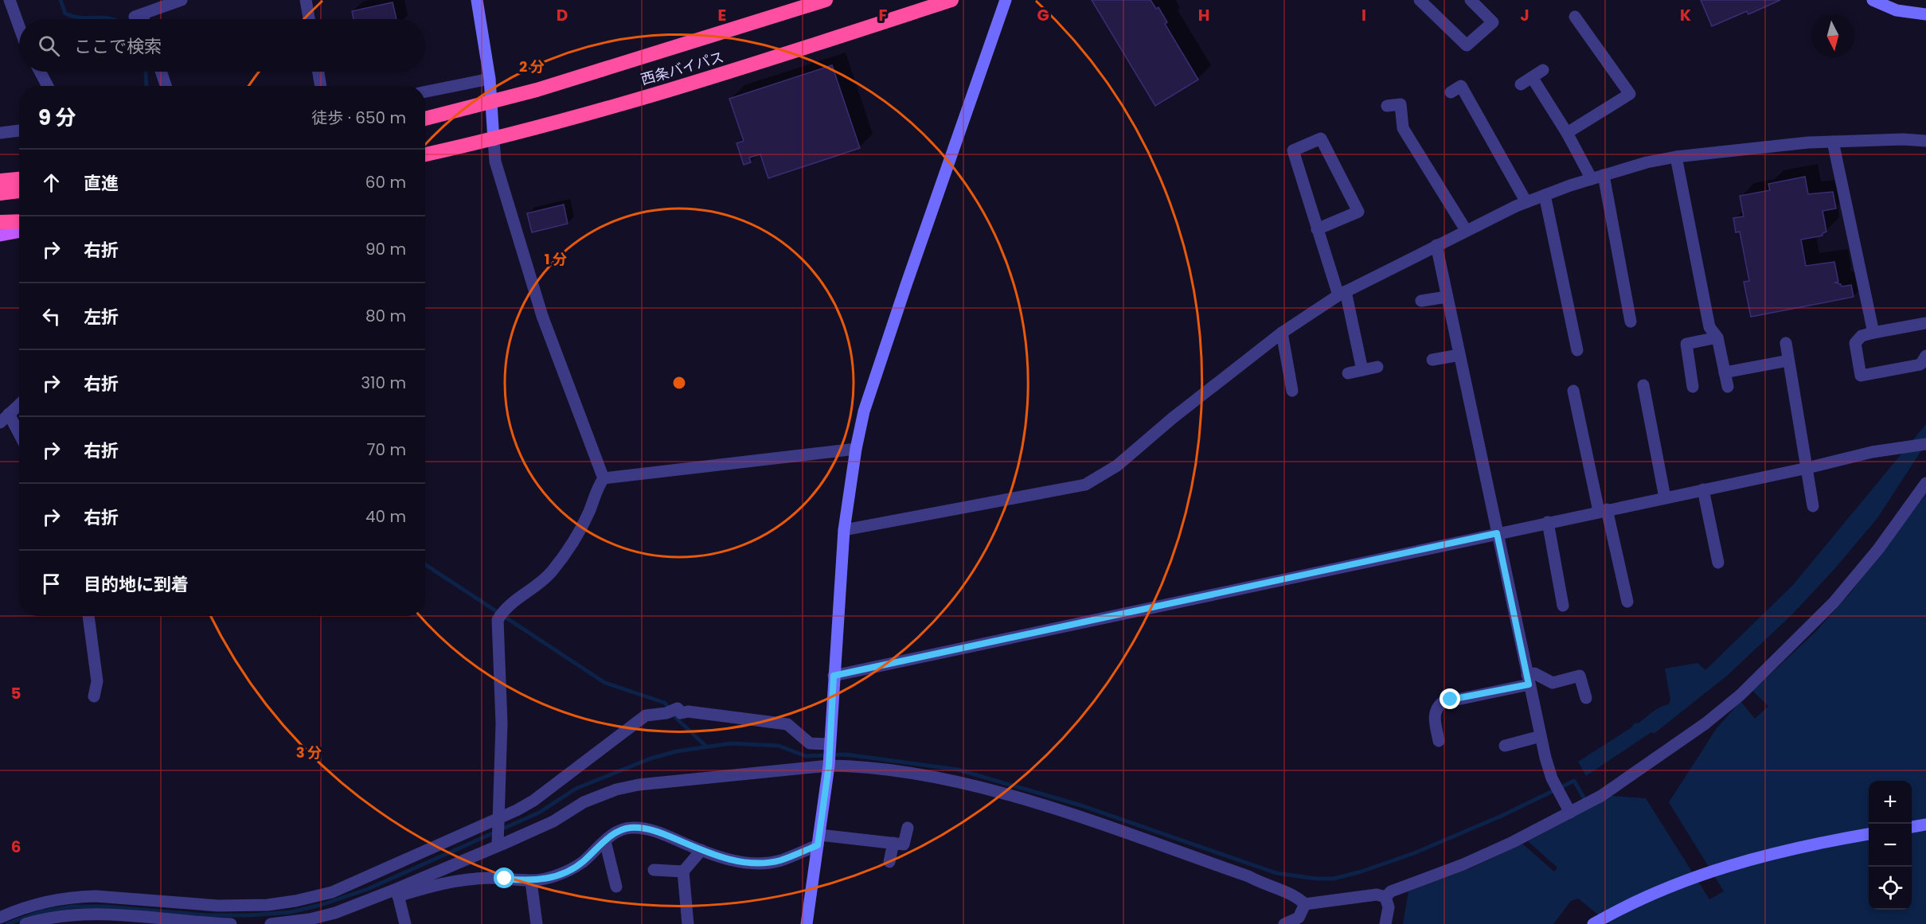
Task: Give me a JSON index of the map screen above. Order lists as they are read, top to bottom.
{
  "streets": {
    "highway": ["西条バイパス"]
  },
  "north": "bottom",
  "page": {
    "search": "ここで検索",
    "heading": ["9 分", "徒歩 · 650 m"],
    "list": [
      ["直進", "60 m"],
      ["右折", "90 m"],
      ["左折", "80 m"],
      ["右折", "310 m"],
      ["右折", "70 m"],
      ["右折", "40 m"],
      "目的地に到着"
    ],
    "map_buttons": ["+", "−"]
  },
  "grid": {
    "columns": [
      "D",
      "E",
      "F",
      "G",
      "H",
      "I",
      "J",
      "K"
    ],
    "rows": ["5", "6"]
  },
  "rings": ["2 分", "1 分", "3 分"]
}
